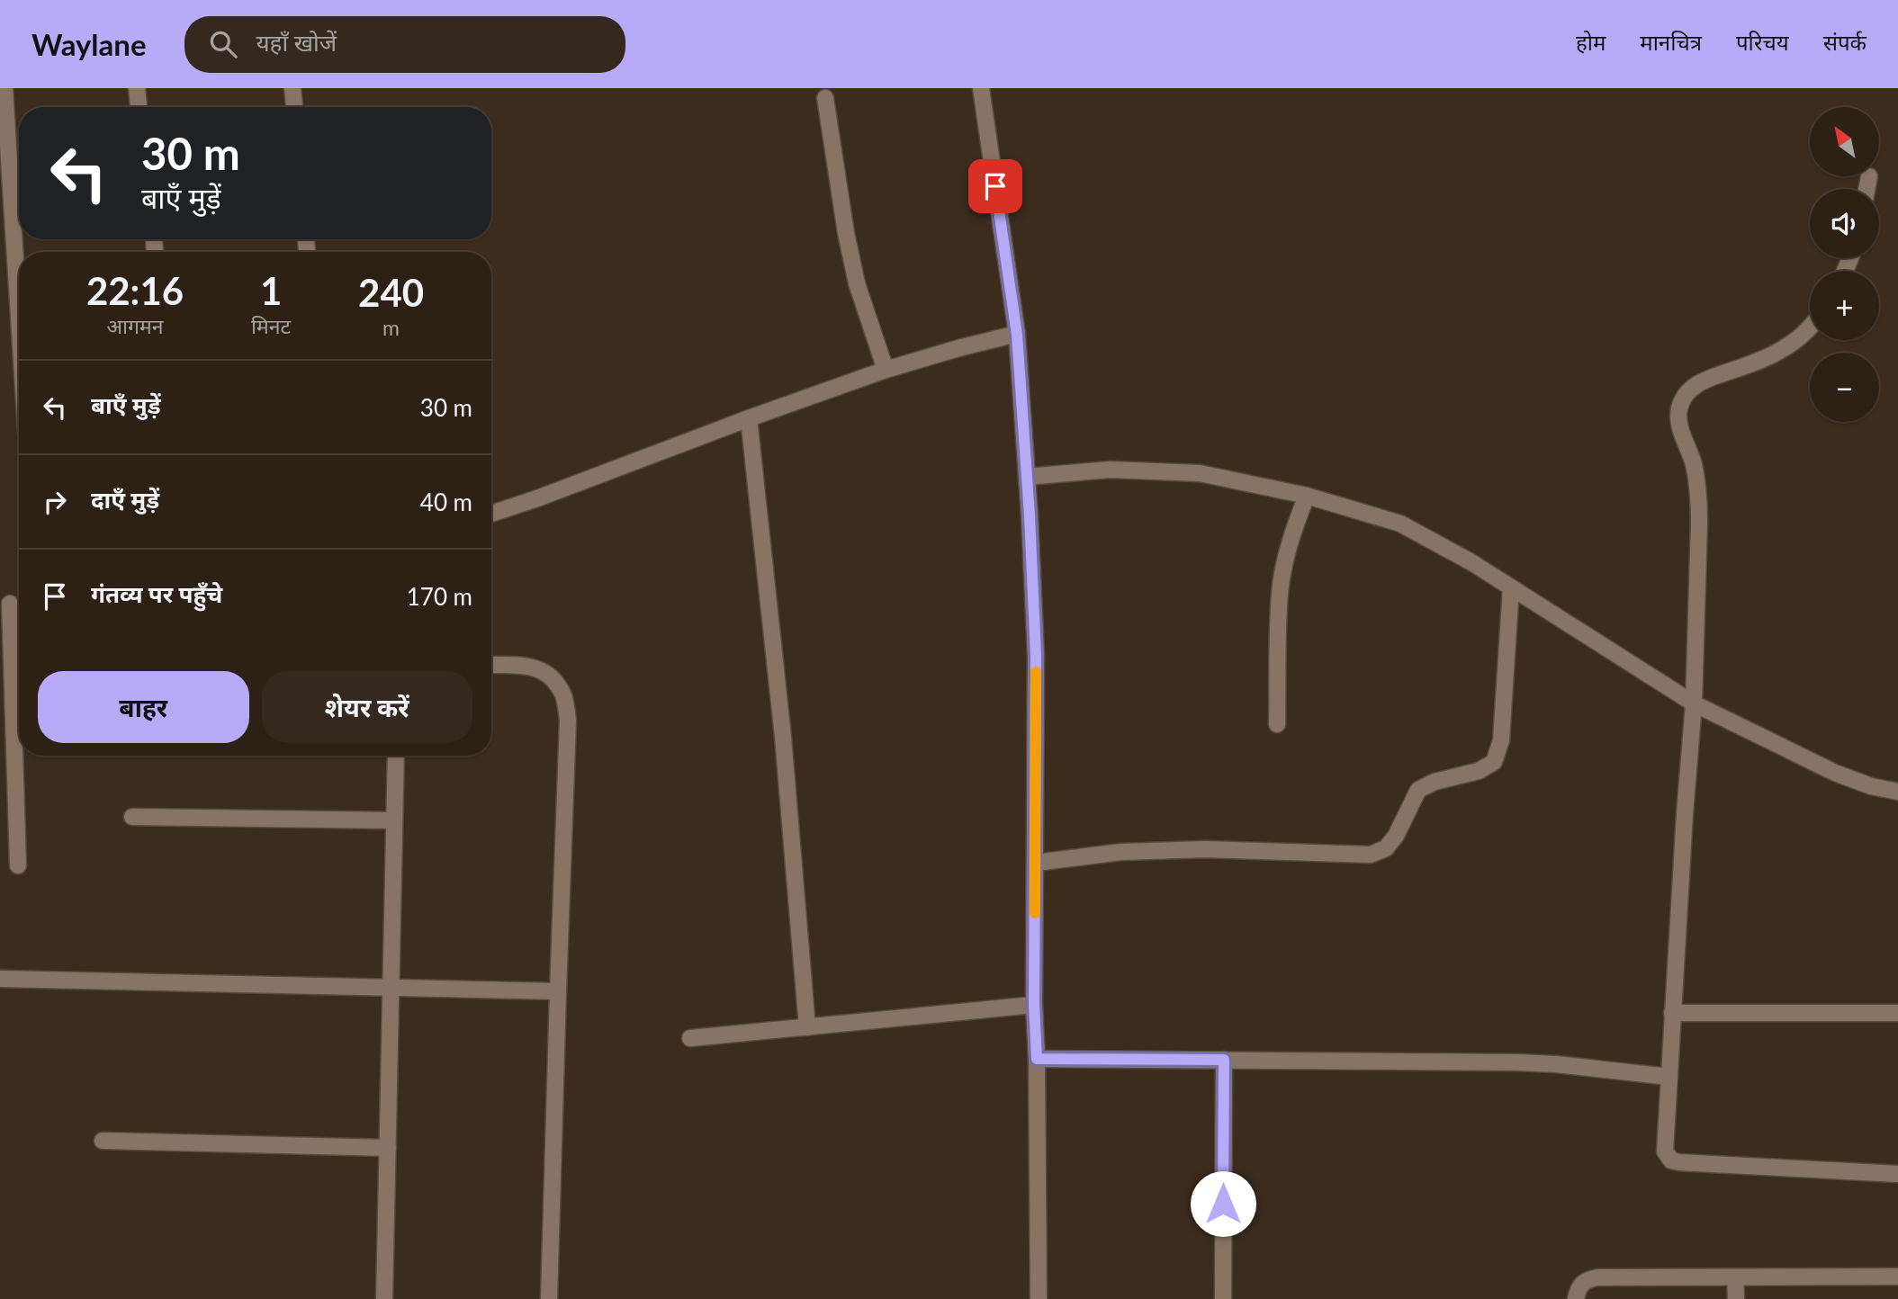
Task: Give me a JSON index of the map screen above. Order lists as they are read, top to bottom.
{
  "north": "top left",
  "page": {
    "header": "Waylane",
    "search": "यहाँ खोजें",
    "nav": [
      "होम",
      "मानचित्र",
      "परिचय",
      "संपर्क"
    ],
    "map_buttons": ["+", "−"],
    "turn": ["30 m", "बाएँ मुड़ें"],
    "eta": [
      "22:16",
      "आगमन",
      "1",
      "मिनट",
      "240",
      "m"
    ],
    "list": [
      {
        "name": "बाएँ मुड़ें",
        "value": "30 m"
      },
      {
        "name": "दाएँ मुड़ें",
        "value": "40 m"
      },
      {
        "name": "गंतव्य पर पहुँचे",
        "value": "170 m"
      }
    ],
    "buttons": ["बाहर", "शेयर करें"]
  }
}
